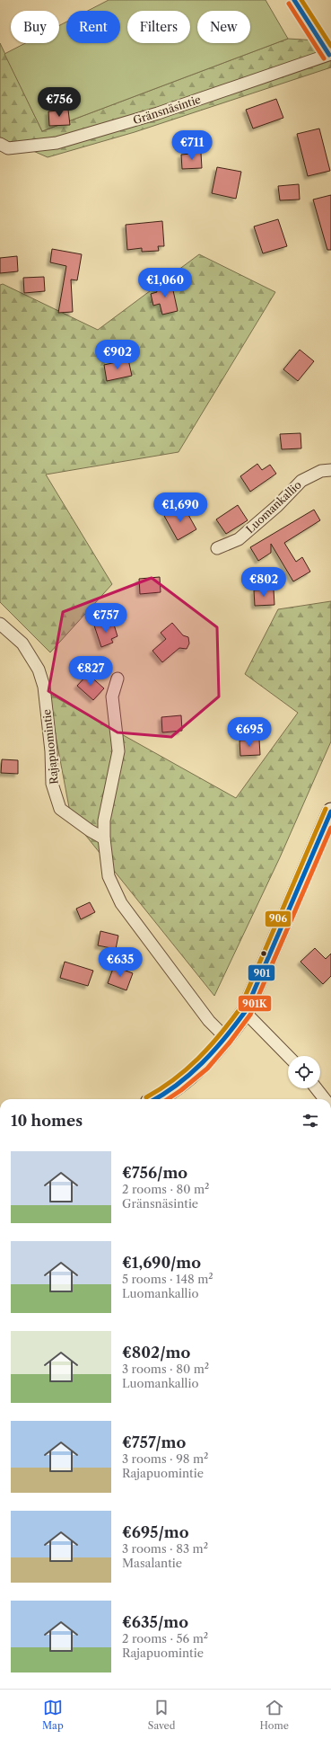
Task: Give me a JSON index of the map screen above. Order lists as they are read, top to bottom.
{
  "streets": {
    "street": ["Gränsnäsintie", "Luomankallio", "Rajapuomintie"]
  },
  "lines": ["transit line 901", "transit line 906", "transit line 901K"],
  "page": {
    "chip": [
      "Buy",
      "Rent",
      "Filters",
      "New"
    ],
    "price": [
      "€756",
      "€711",
      "€1,060",
      "€902",
      "€1,690",
      "€802",
      "€757",
      "€827",
      "€695",
      "€635"
    ],
    "heading": "10 homes",
    "list": [
      {
        "name": "€756/mo",
        "note": "2 rooms · 80 m² · Gränsnäsintie"
      },
      {
        "name": "€1,690/mo",
        "note": "5 rooms · 148 m² · Luomankallio"
      },
      {
        "name": "€802/mo",
        "note": "3 rooms · 80 m² · Luomankallio"
      },
      {
        "name": "€757/mo",
        "note": "3 rooms · 98 m² · Rajapuomintie"
      },
      {
        "name": "€695/mo",
        "note": "3 rooms · 83 m² · Masalantie"
      },
      {
        "name": "€635/mo",
        "note": "2 rooms · 56 m² · Rajapuomintie"
      }
    ],
    "tabs": ["Map", "Saved", "Home"]
  }
}
